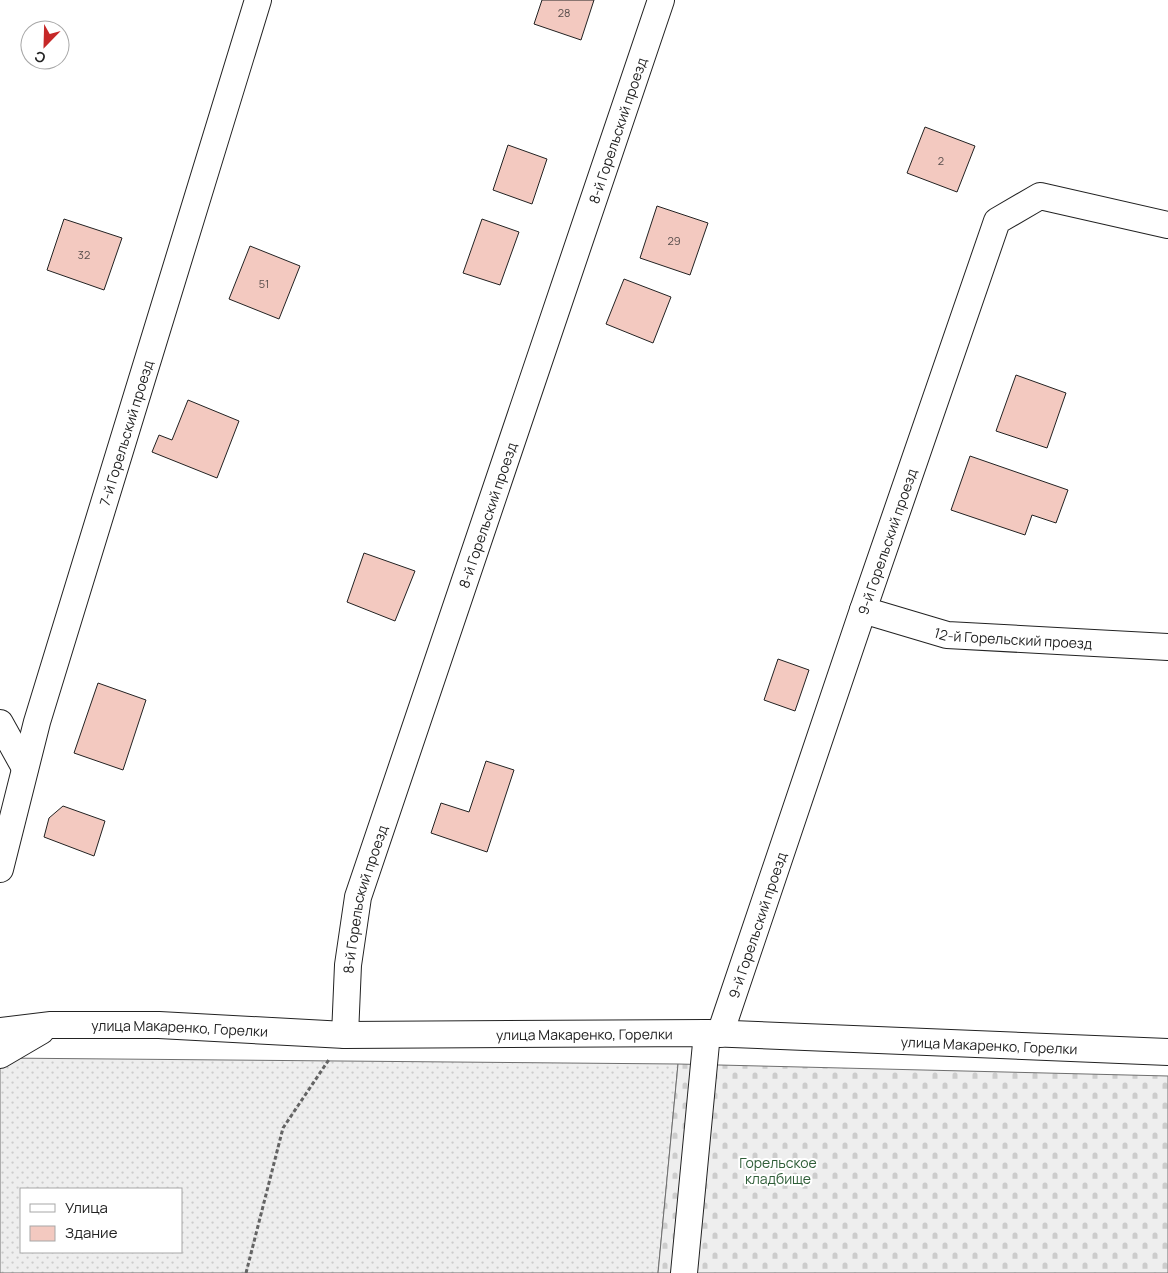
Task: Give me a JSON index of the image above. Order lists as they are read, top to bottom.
{
  "streets": {
    "street": [
      "8-й Горельский проезд",
      "7-й Горельский проезд",
      "9-й Горельский проезд",
      "12-й Горельский проезд",
      "улица Макаренко, Горелки"
    ]
  },
  "crossings": [
    ["8-й Горельский проезд", "улица Макаренко, Горелки"],
    ["9-й Горельский проезд", "12-й Горельский проезд"],
    ["9-й Горельский проезд", "улица Макаренко, Горелки"]
  ],
  "parks": ["Горельское кладбище"],
  "house_numbers": [
    "28",
    "2",
    "29",
    "32",
    "51"
  ],
  "legend": ["Улица", "Здание"],
  "north": "bottom left"
}
